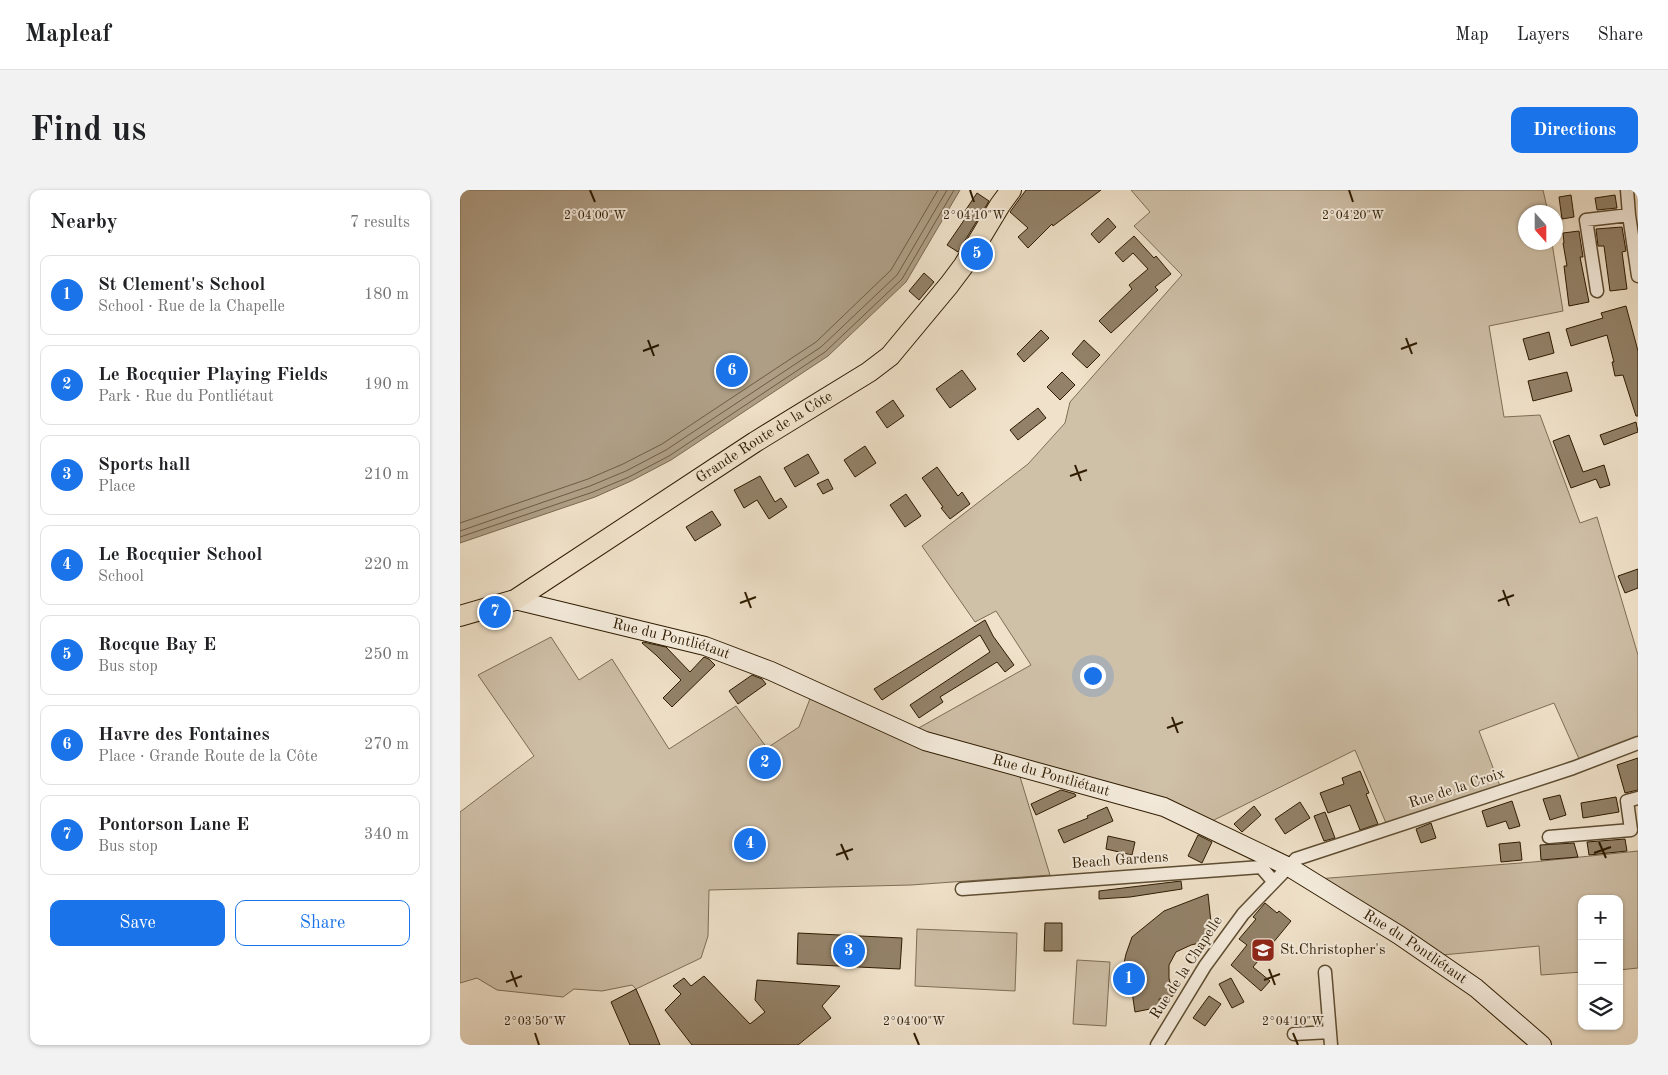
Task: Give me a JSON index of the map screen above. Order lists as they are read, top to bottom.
{
  "streets": {
    "main road": ["Grande Route de la Côte", "Rue du Pontliétaut"],
    "street": ["Rue de la Croix", "Beach Gardens", "Rue de la Chapelle"]
  },
  "crossings": [
    ["Grande Route de la Côte", "Rue du Pontliétaut"],
    ["Rue du Pontliétaut", "Rue de la Croix"],
    ["Rue du Pontliétaut", "Rue de la Chapelle"],
    ["Rue de la Croix", "Rue de la Chapelle"],
    ["Beach Gardens", "Rue de la Chapelle"]
  ],
  "places": {
    "school or university": ["St.Christopher's"]
  },
  "north": "bottom",
  "page": {
    "header": "Mapleaf",
    "nav": ["Map", "Layers", "Share"],
    "buttons": [
      "Directions",
      ["Save", "Share"]
    ],
    "title": "Find us",
    "heading": ["Nearby", "7 results"],
    "pins": [
      "5",
      "6",
      "7",
      "2",
      "4",
      "3",
      "1"
    ],
    "list": [
      {
        "mark": "1",
        "name": "St Clement's School",
        "note": "School · Rue de la Chapelle",
        "value": "180 m"
      },
      {
        "mark": "2",
        "name": "Le Rocquier Playing Fields",
        "note": "Park · Rue du Pontliétaut",
        "value": "190 m"
      },
      {
        "mark": "3",
        "name": "Sports hall",
        "note": "Place",
        "value": "210 m"
      },
      {
        "mark": "4",
        "name": "Le Rocquier School",
        "note": "School",
        "value": "220 m"
      },
      {
        "mark": "5",
        "name": "Rocque Bay E",
        "note": "Bus stop",
        "value": "250 m"
      },
      {
        "mark": "6",
        "name": "Havre des Fontaines",
        "note": "Place · Grande Route de la Côte",
        "value": "270 m"
      },
      {
        "mark": "7",
        "name": "Pontorson Lane E",
        "note": "Bus stop",
        "value": "340 m"
      }
    ],
    "map_buttons": ["+", "−"]
  },
  "coordinates": [
    "2°04'20\"W",
    "2°04'00\"W",
    "2°04'10\"W",
    "2°03'50\"W"
  ]
}
